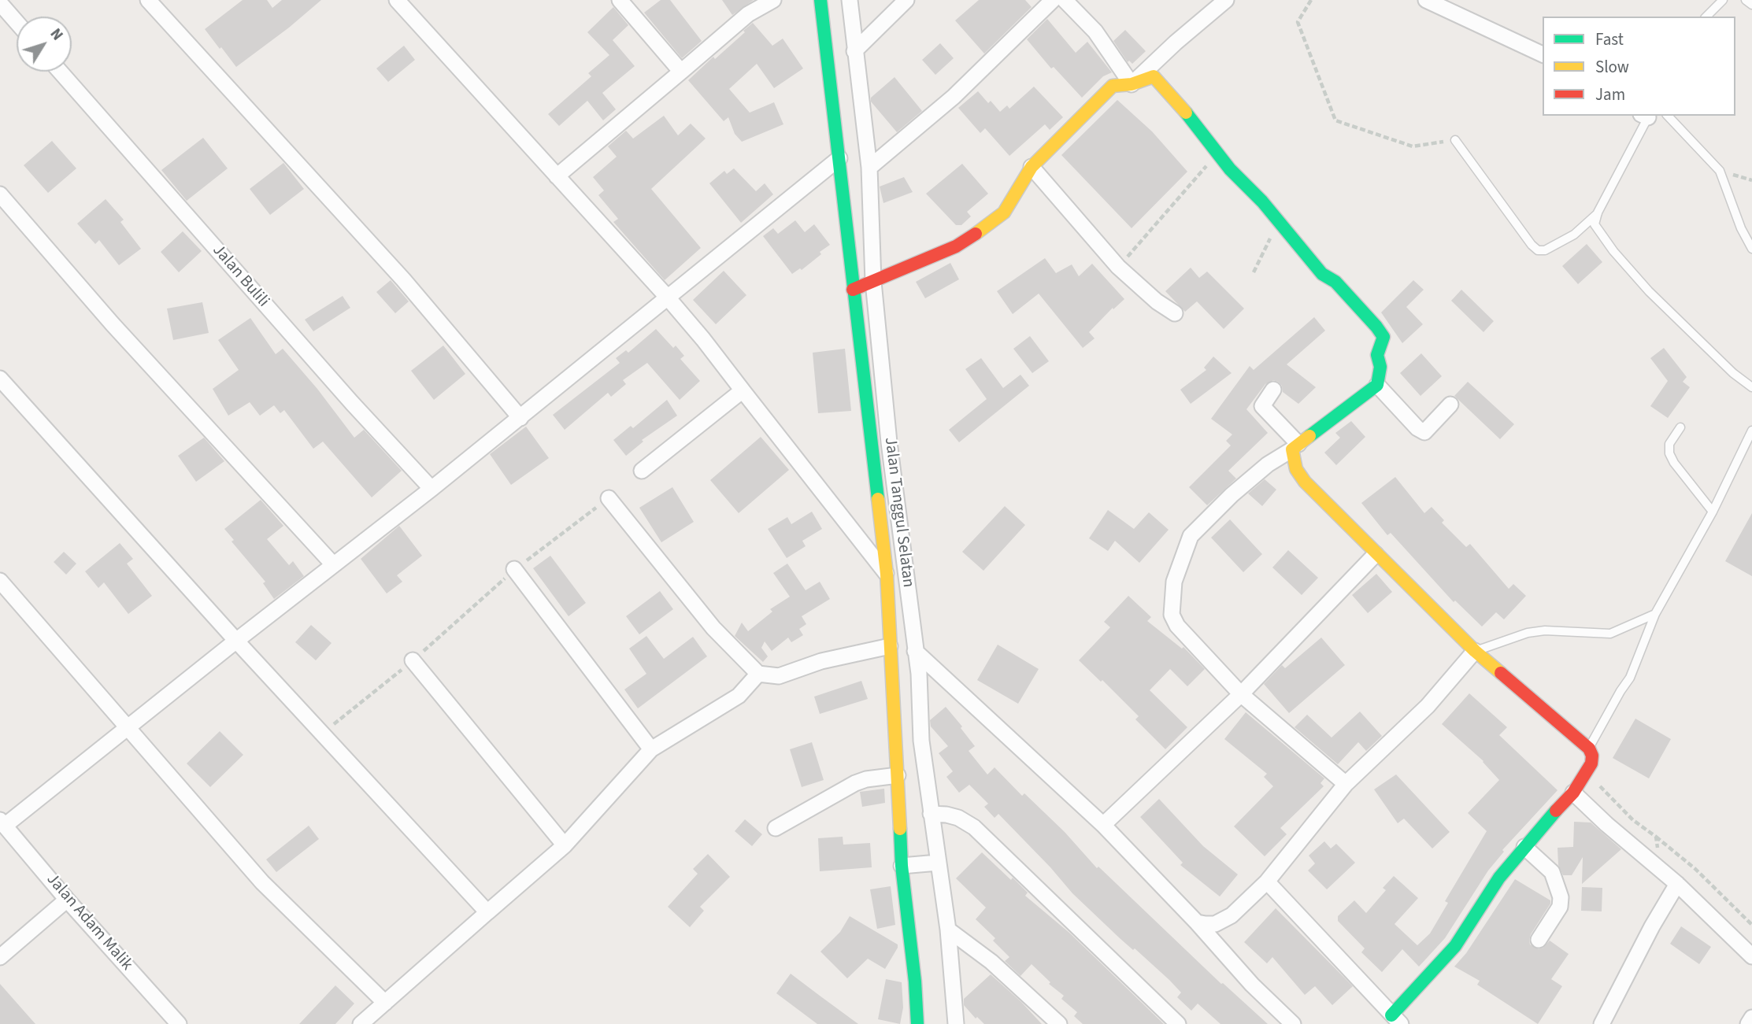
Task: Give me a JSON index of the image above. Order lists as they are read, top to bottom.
{
  "streets": {
    "street": ["Jalan Bulili", "Jalan Tanggul Selatan", "Jalan Adam Malik"]
  },
  "legend": ["Fast", "Slow", "Jam"],
  "north": "top right"
}
